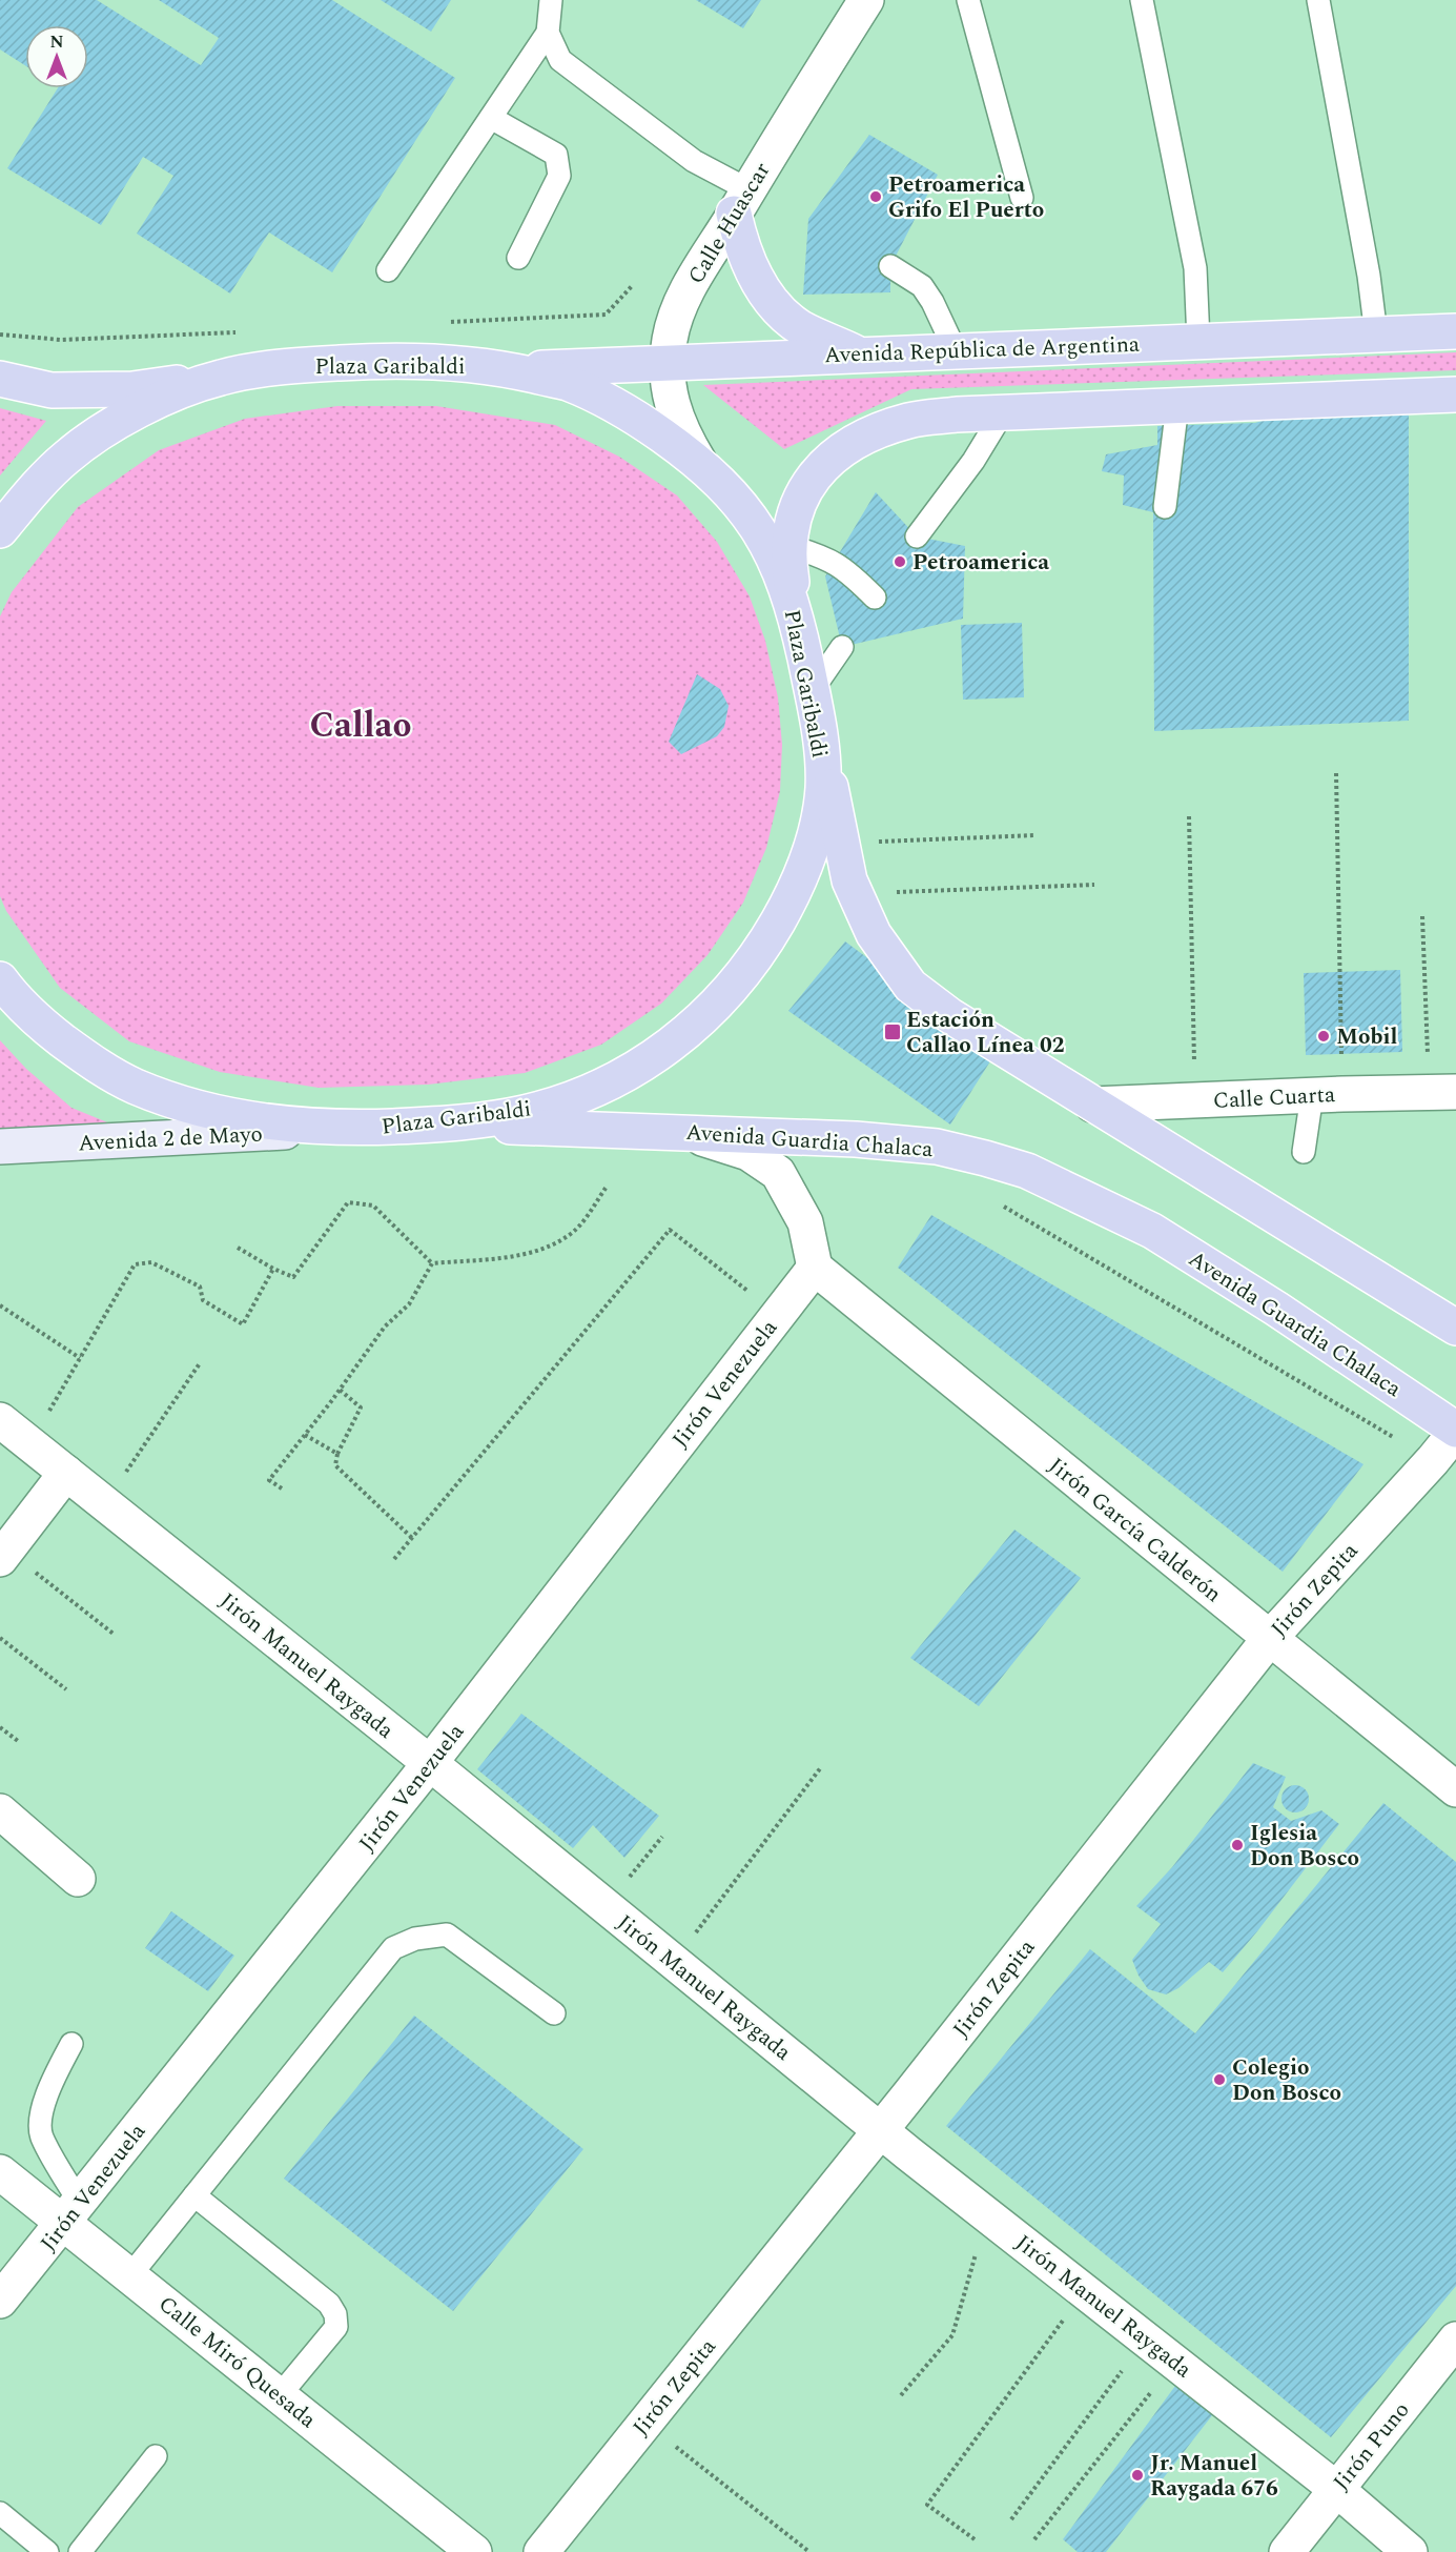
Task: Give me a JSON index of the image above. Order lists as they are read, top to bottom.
{
  "streets": {
    "main road": [
      "Avenida República de Argentina",
      "Plaza Garibaldi",
      "Avenida 2 de Mayo",
      "Avenida Guardia Chalaca"
    ],
    "street": [
      "Calle Huascar",
      "Calle Cuarta",
      "Jirón Venezuela",
      "Jirón García Calderón",
      "Jirón Zepita",
      "Jirón Manuel Raygada",
      "Calle Miró Quesada",
      "Jirón Puno"
    ]
  },
  "crossings": [
    ["Calle Huascar", "Avenida República de Argentina"],
    ["Calle Huascar", "Plaza Garibaldi"],
    ["Avenida República de Argentina", "Plaza Garibaldi"],
    ["Plaza Garibaldi", "Avenida 2 de Mayo"],
    ["Plaza Garibaldi", "Avenida Guardia Chalaca"],
    ["Avenida Guardia Chalaca", "Jirón Zepita"],
    ["Jirón Venezuela", "Jirón García Calderón"],
    ["Jirón Venezuela", "Jirón Manuel Raygada"],
    ["Jirón Venezuela", "Calle Miró Quesada"],
    ["Jirón García Calderón", "Jirón Zepita"],
    ["Jirón Zepita", "Jirón Manuel Raygada"],
    ["Jirón Manuel Raygada", "Jirón Puno"]
  ],
  "districts": ["Callao"],
  "places": {
    "other": [
      "Petroamerica Grifo El Puerto",
      "Petroamerica",
      "Mobil",
      "Iglesia Don Bosco",
      "Colegio Don Bosco",
      "Jr. Manuel Raygada 676"
    ],
    "transit": ["Estación Callao Línea 02"]
  },
  "north": "top"
}
